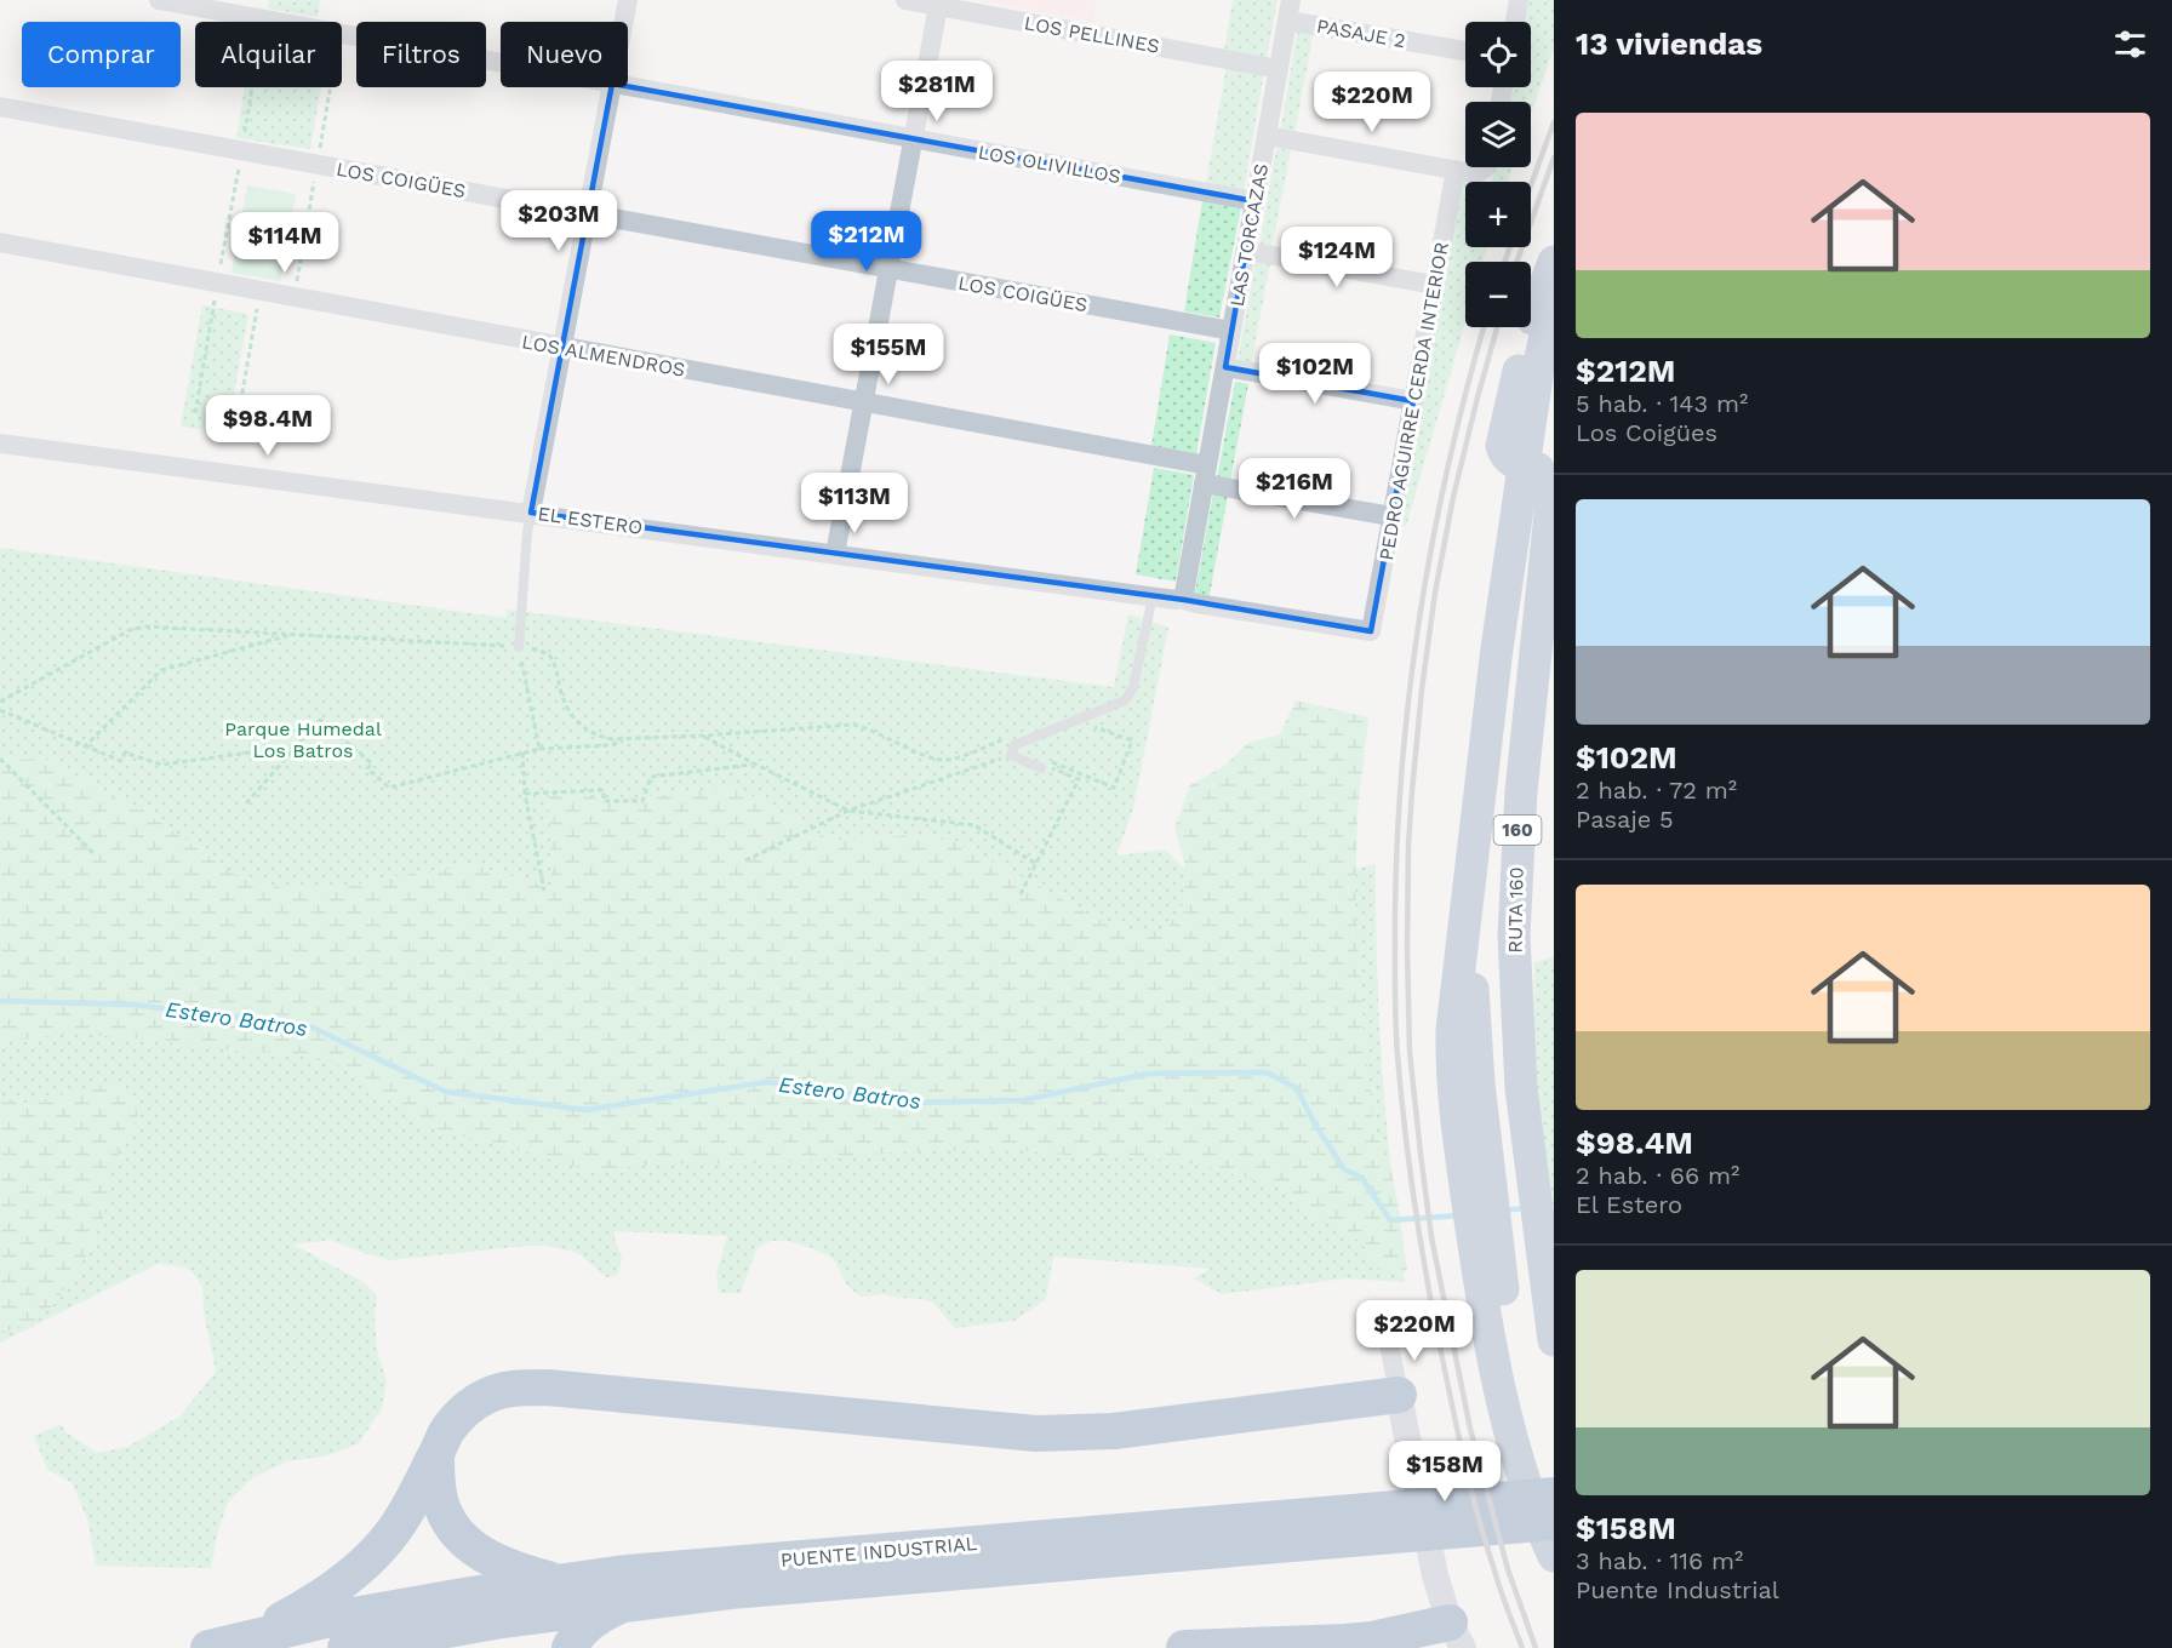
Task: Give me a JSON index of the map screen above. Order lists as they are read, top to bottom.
{
  "streets": {
    "highway": ["160", "RUTA 160", "PUENTE INDUSTRIAL"],
    "street": [
      "PASAJE 2",
      "LOS PELLINES",
      "LOS OLIVILLOS",
      "LOS COIGÜES",
      "LAS TORCAZAS",
      "LOS ALMENDROS",
      "PEDRO AGUIRRE CERDA INTERIOR",
      "EL ESTERO"
    ]
  },
  "crossings": [
    ["PASAJE 2", "LAS TORCAZAS"],
    ["LOS PELLINES", "LAS TORCAZAS"],
    ["LOS OLIVILLOS", "LAS TORCAZAS"],
    ["LOS COIGÜES", "LAS TORCAZAS"],
    ["LAS TORCAZAS", "LOS ALMENDROS"],
    ["LAS TORCAZAS", "EL ESTERO"],
    ["LOS ALMENDROS", "PEDRO AGUIRRE CERDA INTERIOR"],
    ["PEDRO AGUIRRE CERDA INTERIOR", "EL ESTERO"],
    ["160", "RUTA 160"]
  ],
  "water": ["Estero Batros"],
  "parks": ["Parque Humedal Los Batros"],
  "page": {
    "heading": "13 viviendas",
    "map_buttons": ["+", "−"],
    "chip": [
      "Comprar",
      "Alquilar",
      "Filtros",
      "Nuevo"
    ],
    "price": [
      "$281M",
      "$220M",
      "$203M",
      "$212M",
      "$114M",
      "$124M",
      "$155M",
      "$102M",
      "$98.4M",
      "$216M",
      "$113M",
      "$220M",
      "$158M"
    ],
    "list": [
      {
        "name": "$212M",
        "note": "5 hab. · 143 m² · Los Coigües"
      },
      {
        "name": "$102M",
        "note": "2 hab. · 72 m² · Pasaje 5"
      },
      {
        "name": "$98.4M",
        "note": "2 hab. · 66 m² · El Estero"
      },
      {
        "name": "$158M",
        "note": "3 hab. · 116 m² · Puente Industrial"
      }
    ]
  }
}
